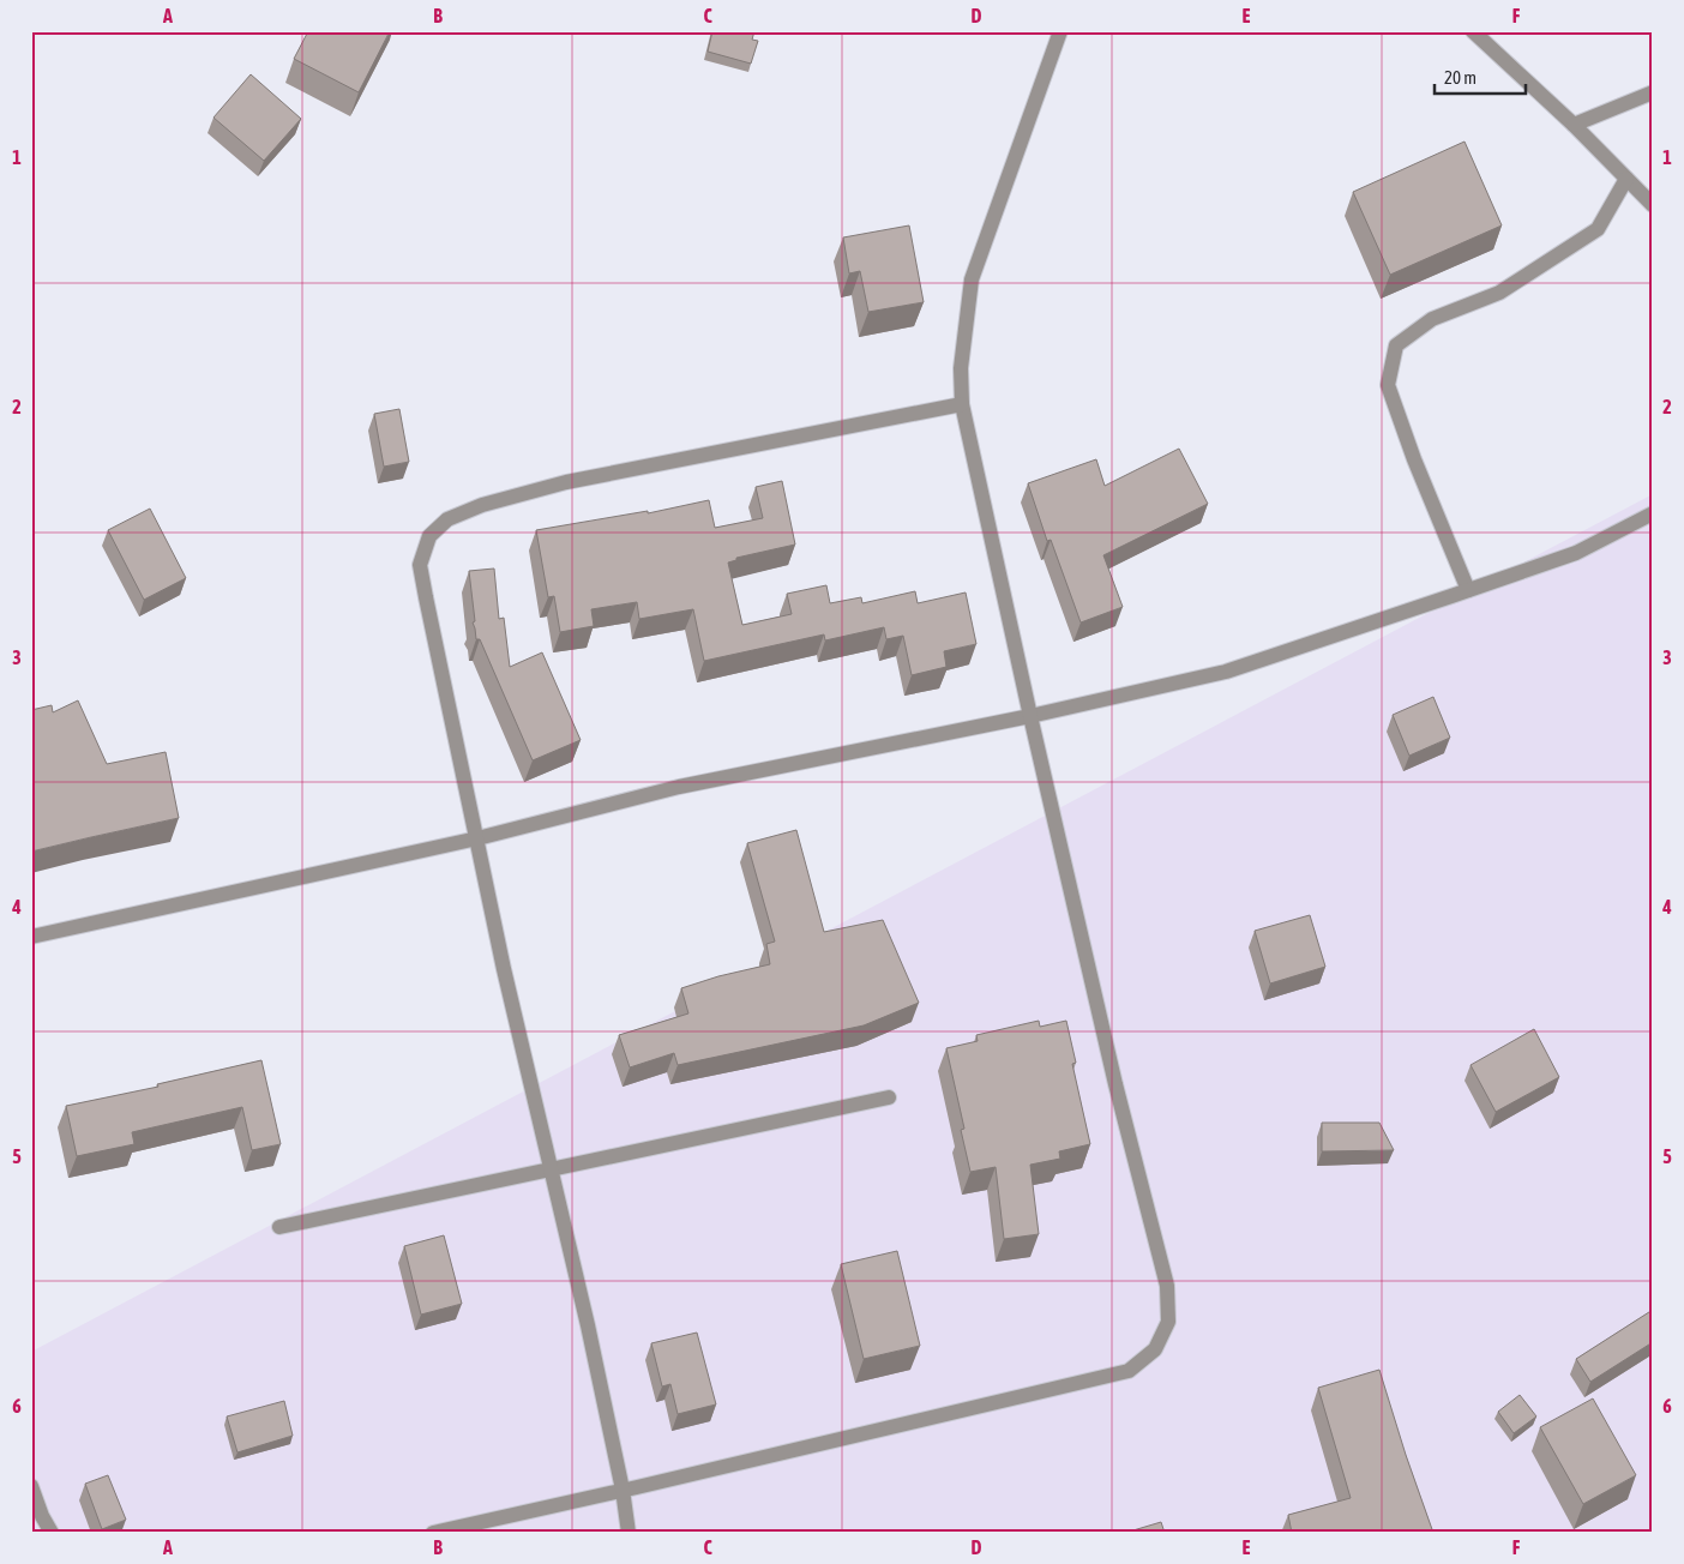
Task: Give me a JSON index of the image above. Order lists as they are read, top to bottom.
{
  "scale_bar": "20 m",
  "grid": {
    "columns": [
      "A",
      "B",
      "C",
      "D",
      "E",
      "F"
    ],
    "rows": [
      "1",
      "2",
      "3",
      "4",
      "5",
      "6"
    ]
  }
}
